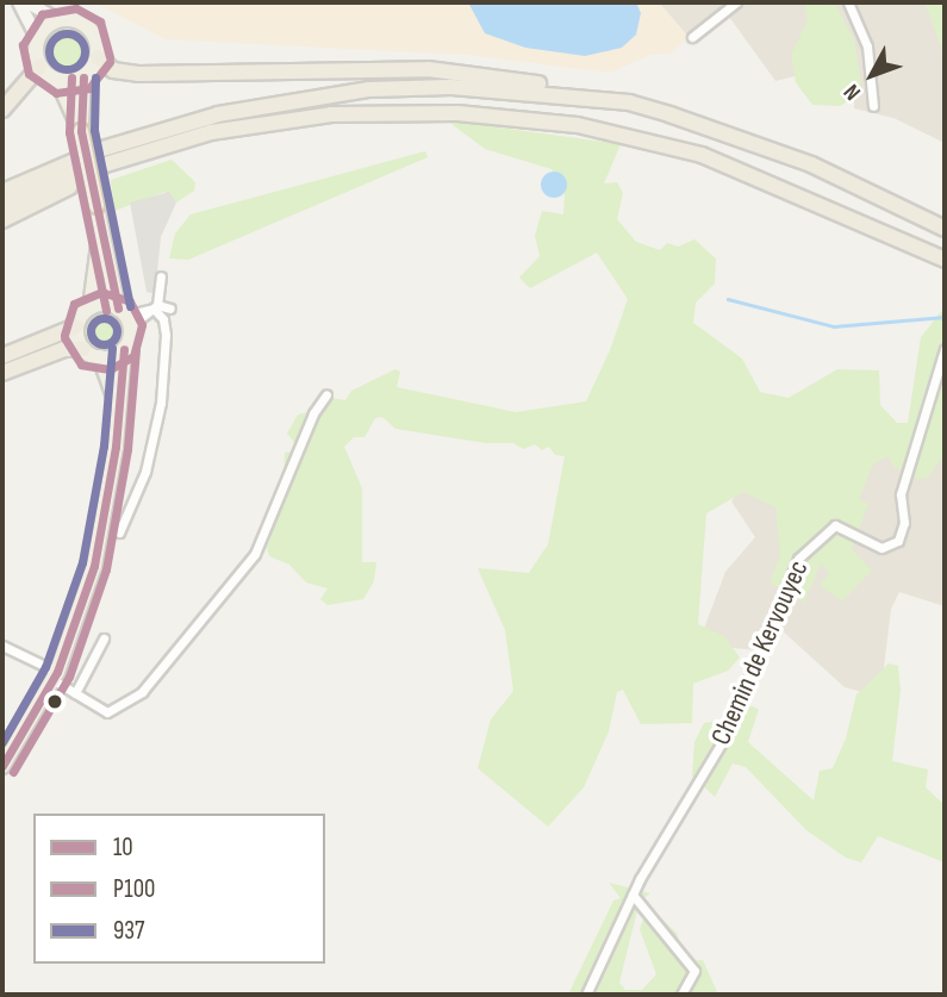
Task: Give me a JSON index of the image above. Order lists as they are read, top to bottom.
{
  "streets": {
    "street": ["Chemin de Kervouyec"]
  },
  "lines": ["transit line P100", "transit line 937", "transit line 10"],
  "legend": ["10", "P100", "937"],
  "north": "bottom left"
}
